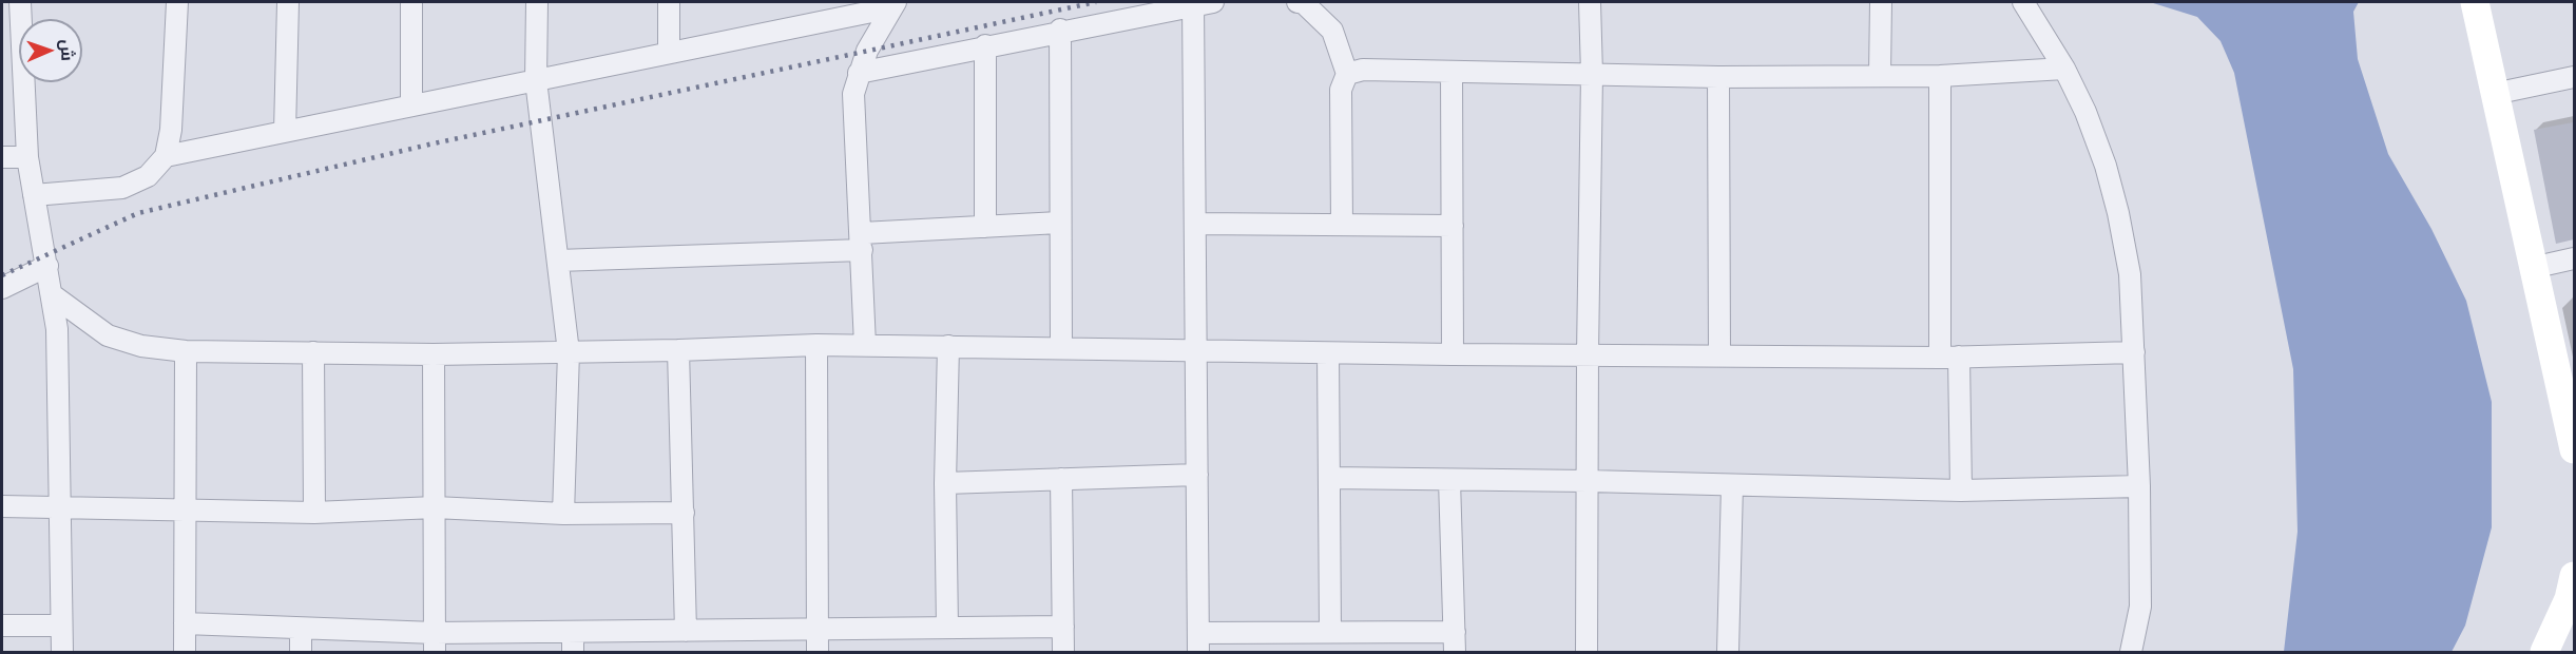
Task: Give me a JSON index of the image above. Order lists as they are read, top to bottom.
{
  "north": "right"
}
